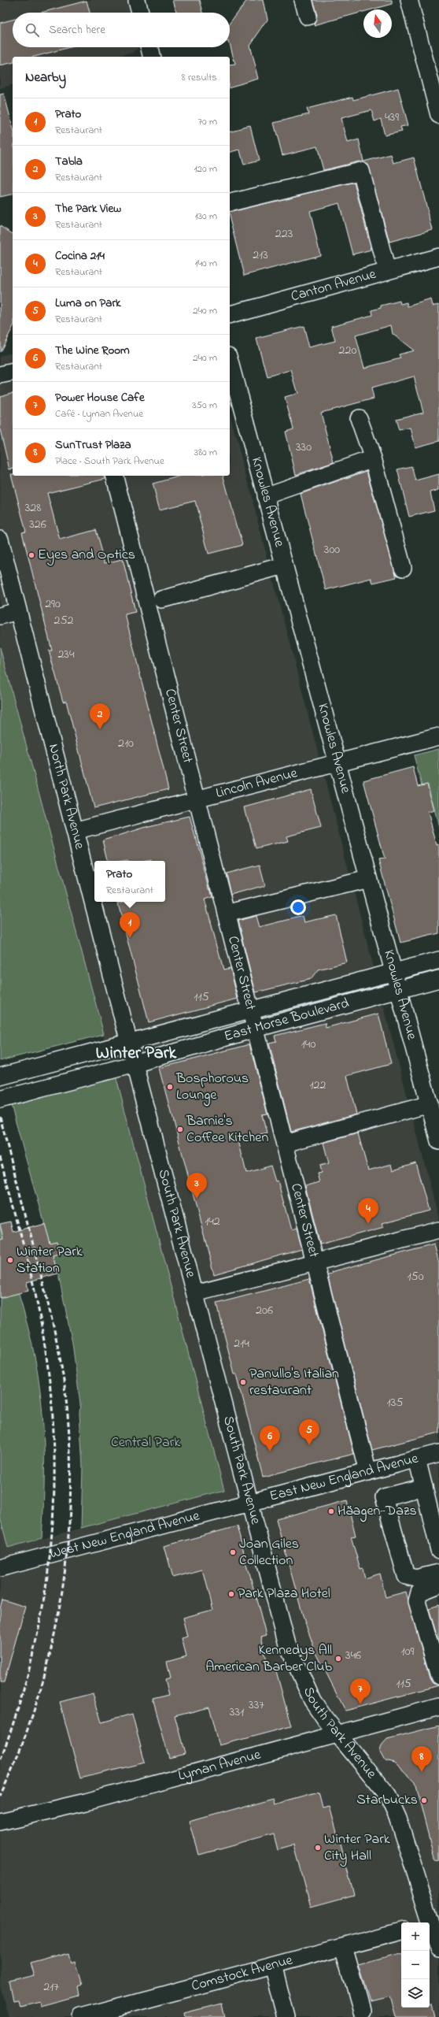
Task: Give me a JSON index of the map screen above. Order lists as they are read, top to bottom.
{
  "streets": {
    "street": [
      "Canton Avenue",
      "Knowles Avenue",
      "Center Street",
      "Lincoln Avenue",
      "North Park Avenue",
      "East Morse Boulevard",
      "South Park Avenue",
      "East New England Avenue",
      "West New England Avenue",
      "Lyman Avenue",
      "Comstock Avenue"
    ]
  },
  "crossings": [
    ["Knowles Avenue", "Lincoln Avenue"],
    ["Knowles Avenue", "East Morse Boulevard"],
    ["Center Street", "Lincoln Avenue"],
    ["Center Street", "East Morse Boulevard"],
    ["Center Street", "East New England Avenue"],
    ["Lincoln Avenue", "North Park Avenue"],
    ["North Park Avenue", "East Morse Boulevard"],
    ["North Park Avenue", "South Park Avenue"],
    ["East Morse Boulevard", "South Park Avenue"],
    ["South Park Avenue", "East New England Avenue"],
    ["South Park Avenue", "West New England Avenue"],
    ["South Park Avenue", "Lyman Avenue"],
    ["East New England Avenue", "West New England Avenue"]
  ],
  "districts": ["Winter Park"],
  "parks": ["Central Park"],
  "places": [
    "Eyes and Optics",
    "Bosphorous Lounge",
    "Barnie's Coffee Kitchen",
    "Winter Park Station",
    "Panullo's Italian restaurant",
    "Häagen-Dazs",
    "Joan Giles Collection",
    "Park Plaza Hotel",
    "Kennedys All American Barber Club",
    "Starbucks",
    "Winter Park City Hall"
  ],
  "house_numbers": [
    "439",
    "223",
    "213",
    "220",
    "330",
    "328",
    "326",
    "300",
    "290",
    "252",
    "234",
    "210",
    "115",
    "140",
    "122",
    "142",
    "150",
    "206",
    "214",
    "135",
    "109",
    "346",
    "115",
    "337",
    "331",
    "217"
  ],
  "north": "top",
  "page": {
    "search": "Search here",
    "heading": ["Nearby", "8 results"],
    "list": [
      {
        "mark": "1",
        "name": "Prato",
        "note": "Restaurant",
        "value": "70 m"
      },
      {
        "mark": "2",
        "name": "Tabla",
        "note": "Restaurant",
        "value": "120 m"
      },
      {
        "mark": "3",
        "name": "The Park View",
        "note": "Restaurant",
        "value": "130 m"
      },
      {
        "mark": "4",
        "name": "Cocina 214",
        "note": "Restaurant",
        "value": "140 m"
      },
      {
        "mark": "5",
        "name": "Luma on Park",
        "note": "Restaurant",
        "value": "240 m"
      },
      {
        "mark": "6",
        "name": "The Wine Room",
        "note": "Restaurant",
        "value": "240 m"
      },
      {
        "mark": "7",
        "name": "Power House Cafe",
        "note": "Café · Lyman Avenue",
        "value": "350 m"
      },
      {
        "mark": "8",
        "name": "SunTrust Plaza",
        "note": "Place · South Park Avenue",
        "value": "380 m"
      }
    ],
    "pins": [
      "2",
      "1",
      "3",
      "4",
      "5",
      "6",
      "7",
      "8"
    ],
    "popup": ["Prato", "Restaurant"],
    "map_buttons": ["+", "−"]
  }
}
